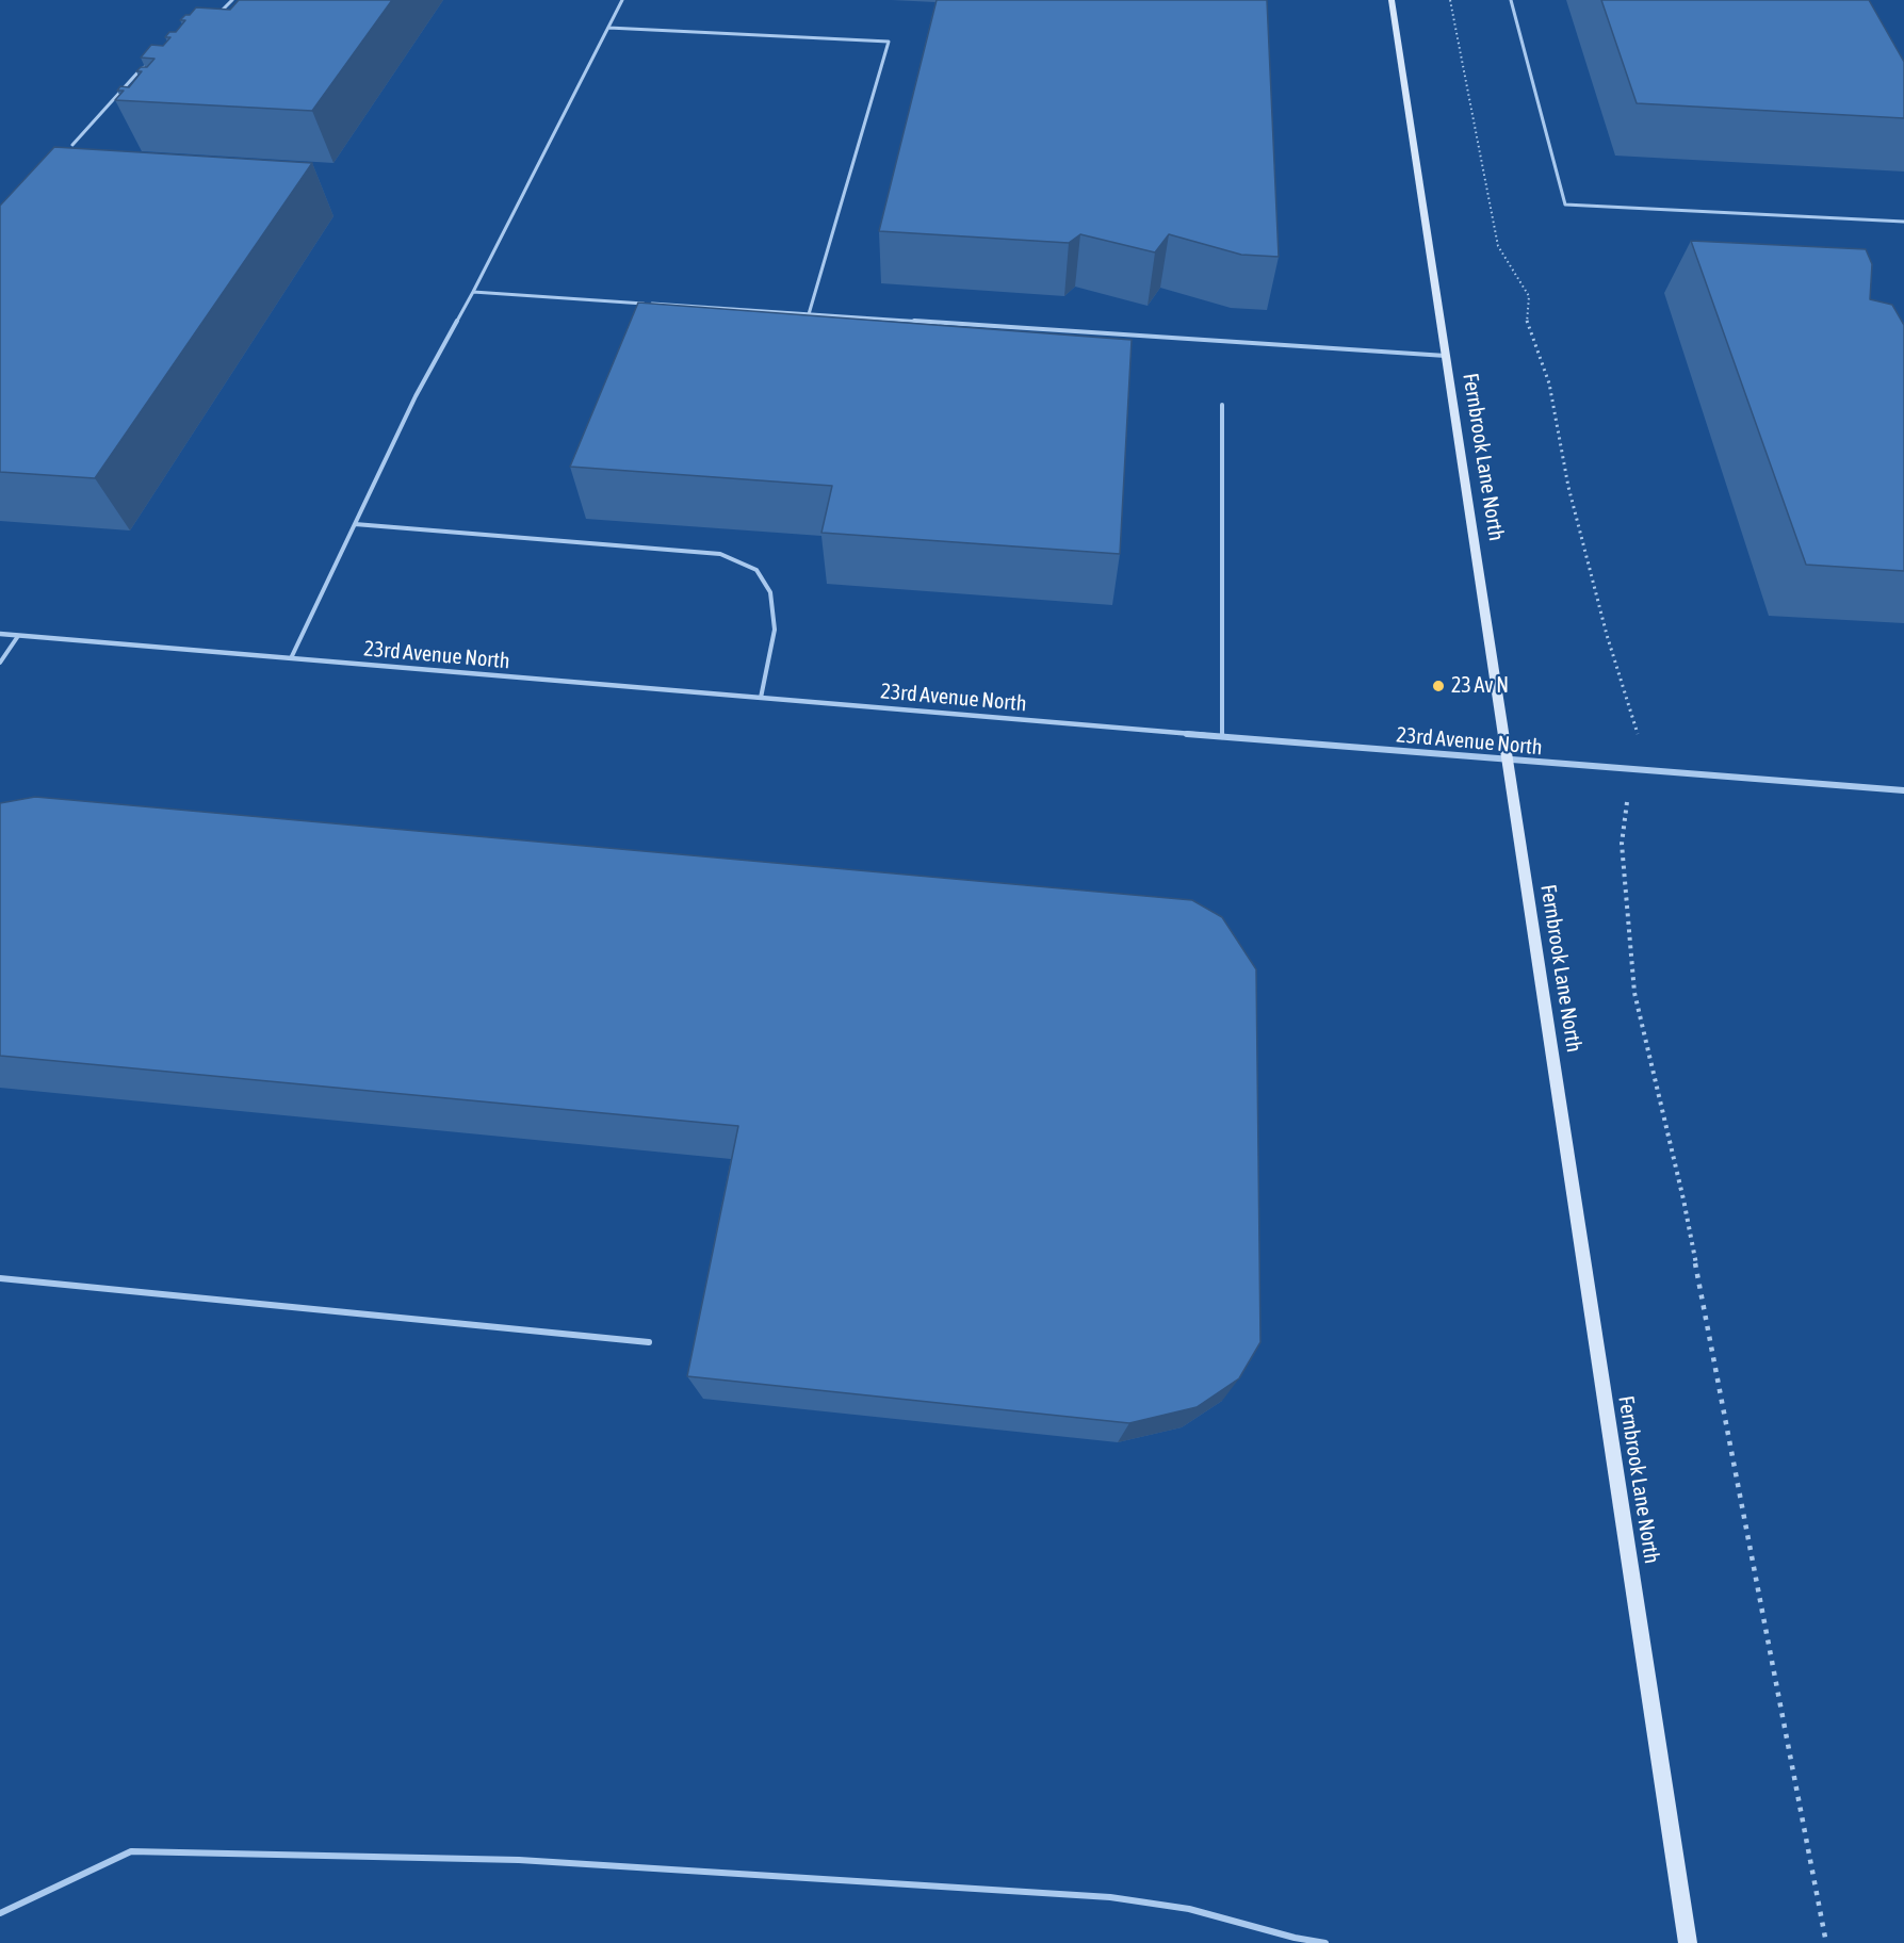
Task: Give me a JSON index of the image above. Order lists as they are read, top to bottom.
{
  "streets": {
    "street": ["Fernbrook Lane North", "23rd Avenue North"]
  },
  "crossings": [
    ["Fernbrook Lane North", "23rd Avenue North"]
  ],
  "places": ["23 Av N"]
}
